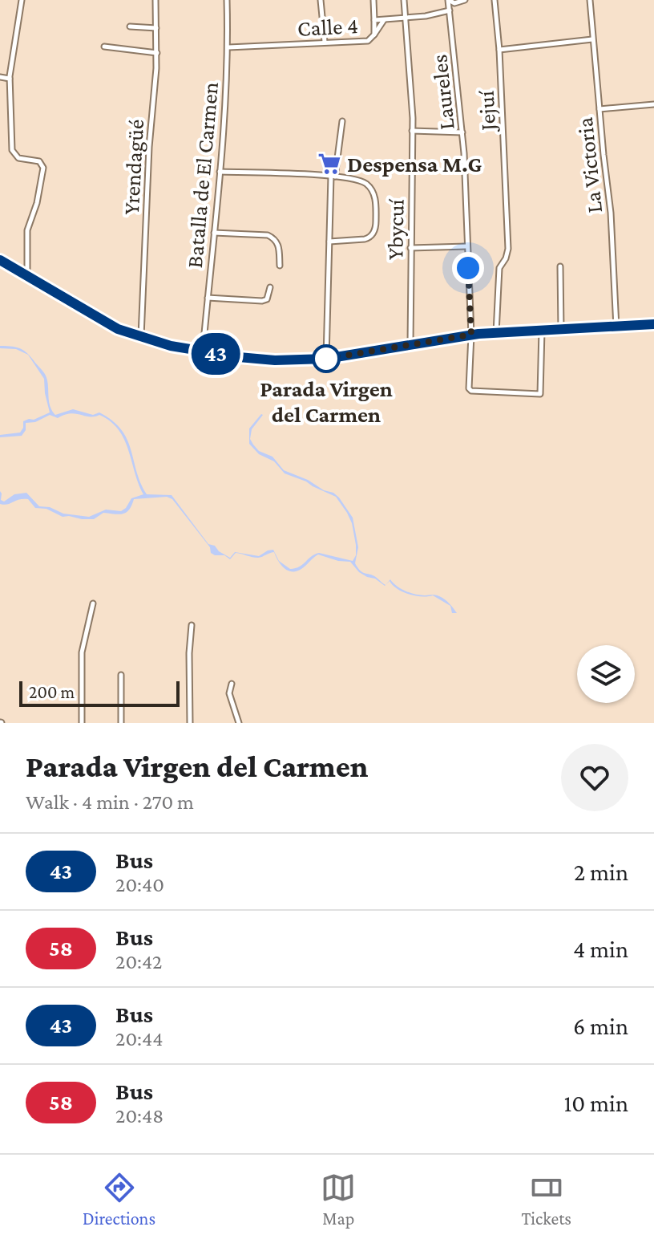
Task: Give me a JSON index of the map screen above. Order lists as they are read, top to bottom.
{
  "streets": {
    "street": [
      "Calle 4",
      "Laureles",
      "Jejuí",
      "La Victoria",
      "Yrendagüé",
      "Batalla de El Carmen",
      "Ybycuí"
    ]
  },
  "crossings": [
    ["Calle 4", "Laureles"],
    ["Calle 4", "Batalla de El Carmen"],
    ["Calle 4", "Ybycuí"]
  ],
  "places": {
    "supermarket": ["Despensa M.G"],
    "other": ["Parada Virgen del Carmen"]
  },
  "lines": ["bus line 43"],
  "scale_bar": "200 m",
  "page": {
    "on_map": "43",
    "scale": "200 m",
    "heading": ["Parada Virgen del Carmen", "Walk · 4 min · 270 m"],
    "list": [
      {
        "mark": "43",
        "name": "Bus",
        "note": "20:40",
        "value": "2 min"
      },
      {
        "mark": "58",
        "name": "Bus",
        "note": "20:42",
        "value": "4 min"
      },
      {
        "mark": "43",
        "name": "Bus",
        "note": "20:44",
        "value": "6 min"
      },
      {
        "mark": "58",
        "name": "Bus",
        "note": "20:48",
        "value": "10 min"
      }
    ],
    "tabs": ["Directions", "Map", "Tickets"]
  }
}
